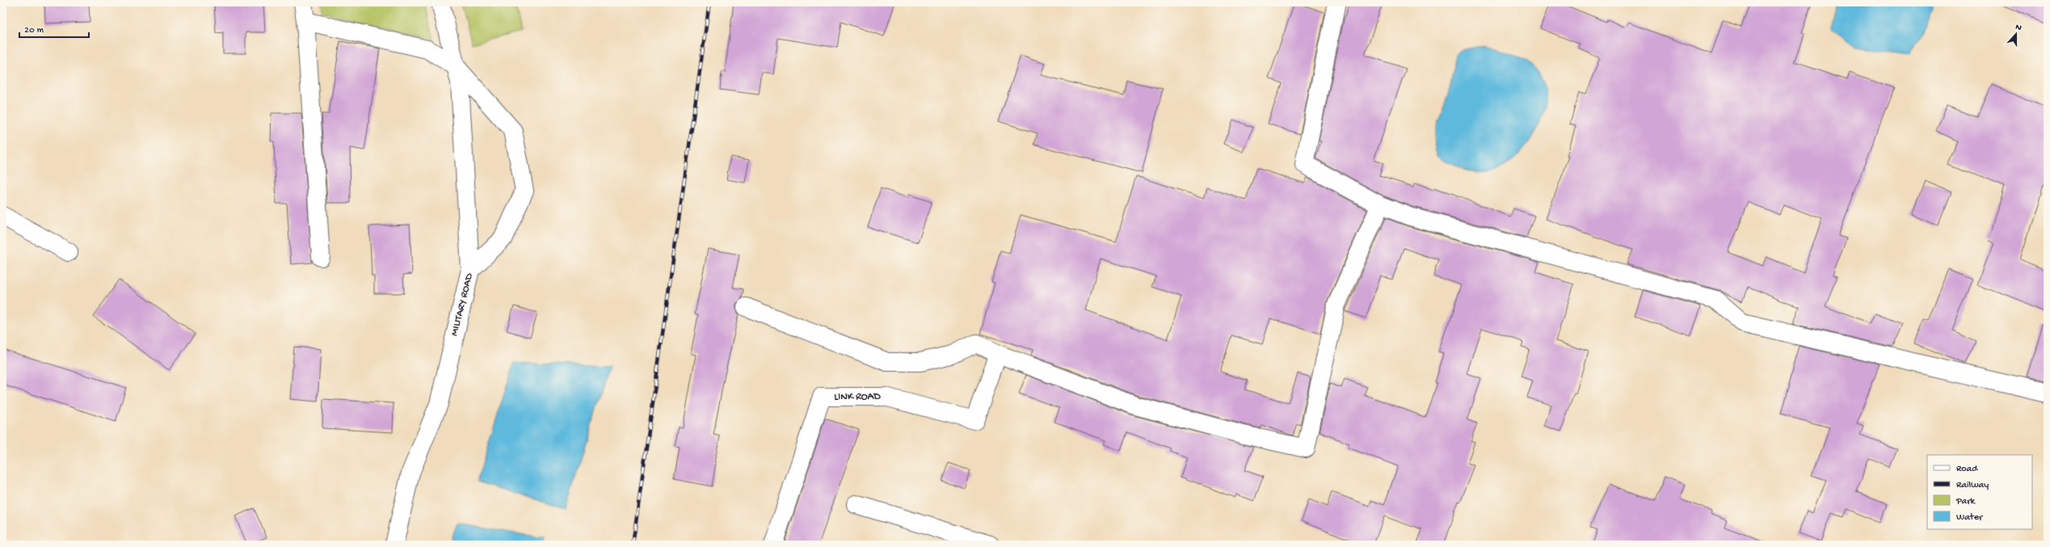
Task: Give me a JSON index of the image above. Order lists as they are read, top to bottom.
{
  "streets": {
    "street": ["MILITARY ROAD", "LINK ROAD"]
  },
  "legend": [
    "Road",
    "Railway",
    "Park",
    "Water"
  ],
  "scale_bar": "20 m",
  "north": "top"
}
